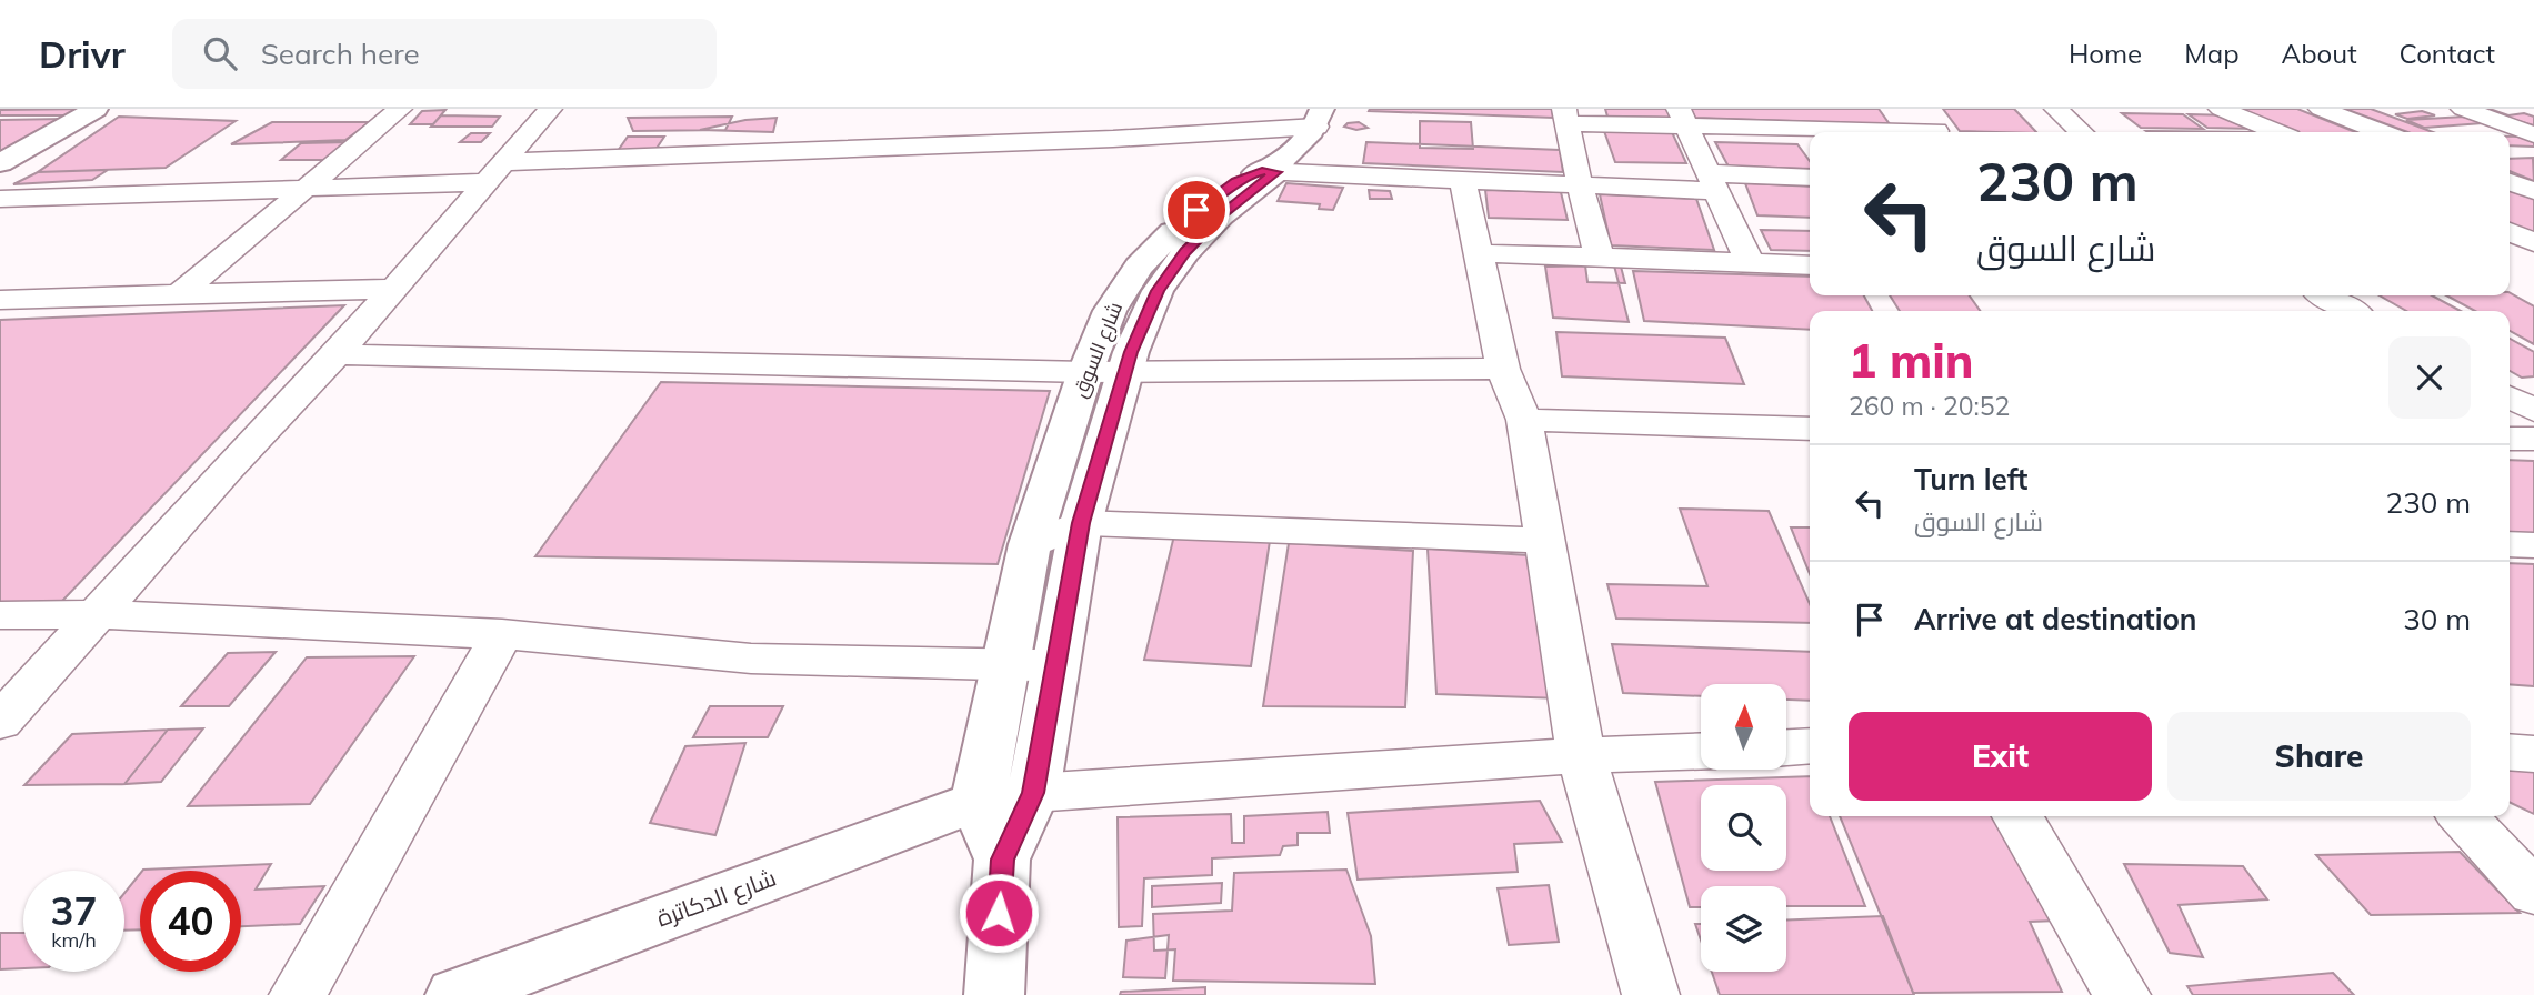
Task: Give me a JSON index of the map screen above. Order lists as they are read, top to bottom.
{
  "streets": {
    "main road": ["شارع السوق", "شارع الدكاترة"]
  },
  "crossings": [
    ["شارع السوق", "شارع الدكاترة"]
  ],
  "north": "top",
  "page": {
    "header": "Drivr",
    "search": "Search here",
    "nav": [
      "Home",
      "Map",
      "About",
      "Contact"
    ],
    "turn": ["230 m", "شارع السوق"],
    "heading": ["1 min", "260 m · 20:52"],
    "list": [
      {
        "name": "Turn left",
        "note": "شارع السوق",
        "value": "230 m"
      },
      {
        "name": "Arrive at destination",
        "value": "30 m"
      }
    ],
    "buttons": ["Exit", "Share"],
    "speed": "37 km/h",
    "limit": "40"
  }
}
